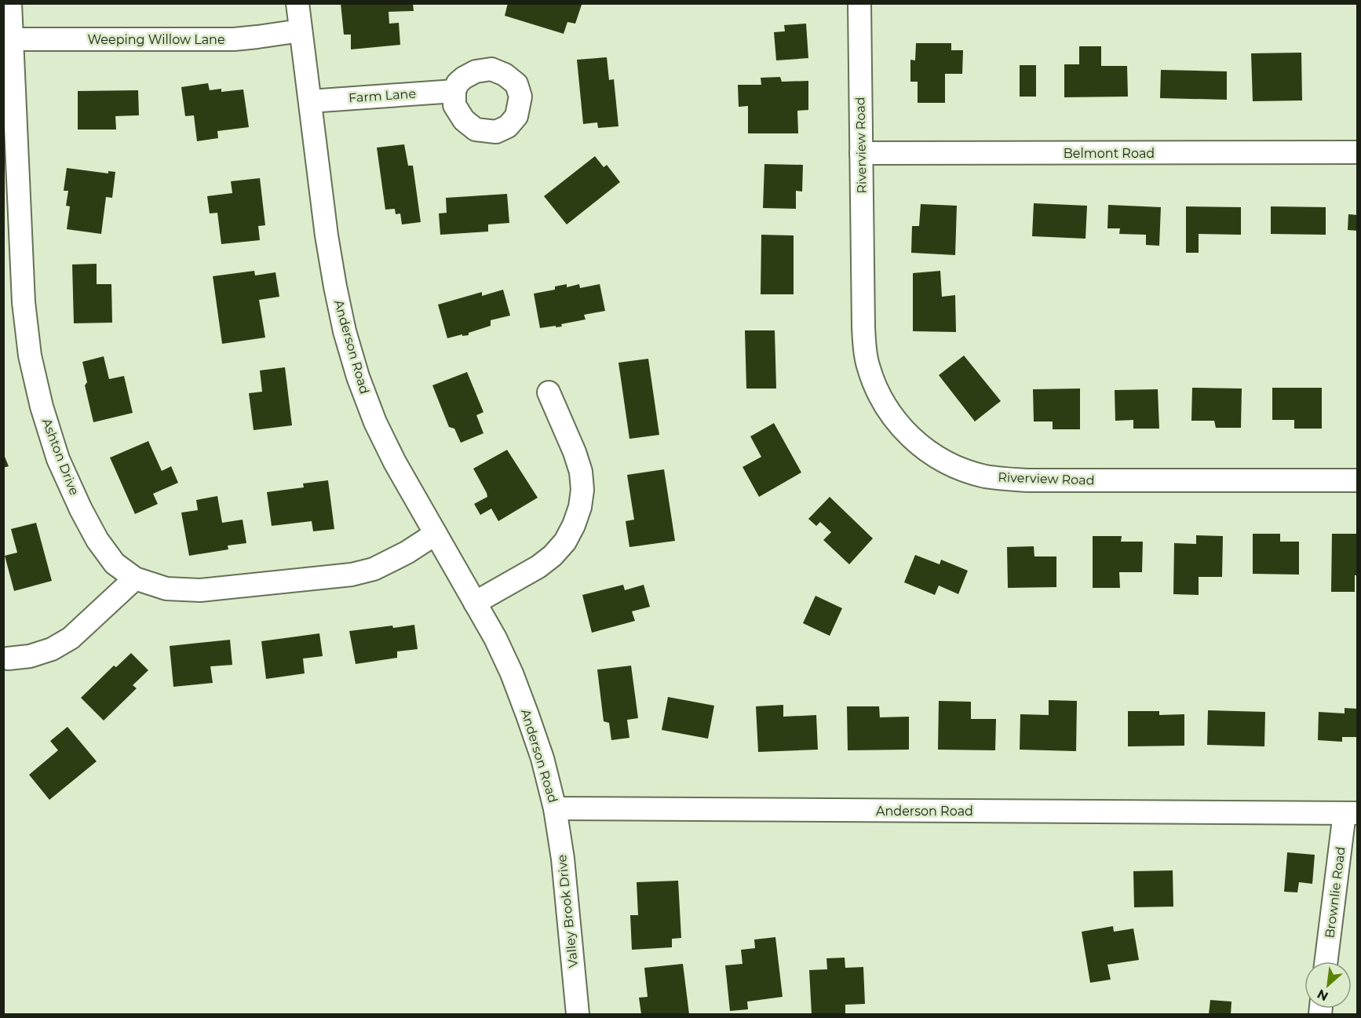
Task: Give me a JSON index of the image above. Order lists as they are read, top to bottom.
{
  "streets": {
    "street": [
      "Weeping Willow Lane",
      "Farm Lane",
      "Riverview Road",
      "Belmont Road",
      "Anderson Road",
      "Ashton Drive",
      "Brownlie Road",
      "Valley Brook Drive"
    ]
  },
  "crossings": [
    ["Weeping Willow Lane", "Anderson Road"],
    ["Weeping Willow Lane", "Ashton Drive"],
    ["Farm Lane", "Anderson Road"],
    ["Riverview Road", "Belmont Road"],
    ["Anderson Road", "Ashton Drive"],
    ["Anderson Road", "Brownlie Road"],
    ["Anderson Road", "Valley Brook Drive"]
  ],
  "north": "bottom left"
}
